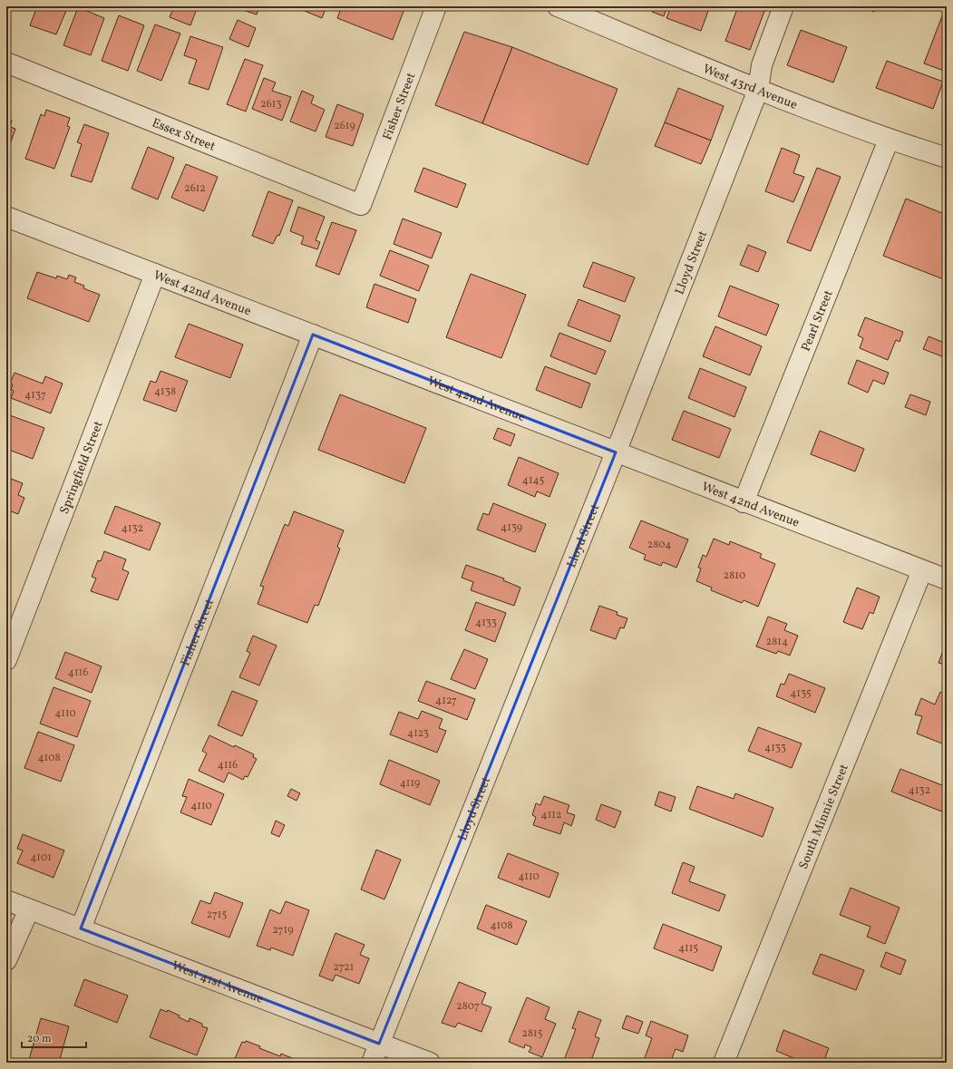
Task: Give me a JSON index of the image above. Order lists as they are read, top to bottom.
{
  "streets": {
    "street": [
      "West 43rd Avenue",
      "Fisher Street",
      "Essex Street",
      "Lloyd Street",
      "West 42nd Avenue",
      "Pearl Street",
      "Springfield Street",
      "South Minnie Street",
      "West 41st Avenue"
    ]
  },
  "crossings": [
    ["West 43rd Avenue", "Lloyd Street"],
    ["West 43rd Avenue", "Pearl Street"],
    ["Fisher Street", "Essex Street"],
    ["Fisher Street", "West 42nd Avenue"],
    ["Fisher Street", "West 41st Avenue"],
    ["Lloyd Street", "West 42nd Avenue"],
    ["Lloyd Street", "West 41st Avenue"],
    ["West 42nd Avenue", "Pearl Street"],
    ["West 42nd Avenue", "Springfield Street"],
    ["West 42nd Avenue", "South Minnie Street"]
  ],
  "house_numbers": [
    "2613",
    "2619",
    "2612",
    "4138",
    "4137",
    "4145",
    "4139",
    "4132",
    "2804",
    "2810",
    "4133",
    "2814",
    "4116",
    "4135",
    "4127",
    "4110",
    "4123",
    "4133",
    "4108",
    "4116",
    "4119",
    "4132",
    "4110",
    "4112",
    "4101",
    "4110",
    "2715",
    "4108",
    "2719",
    "4115",
    "2721",
    "2807",
    "2815"
  ],
  "scale_bar": "20 m"
}
